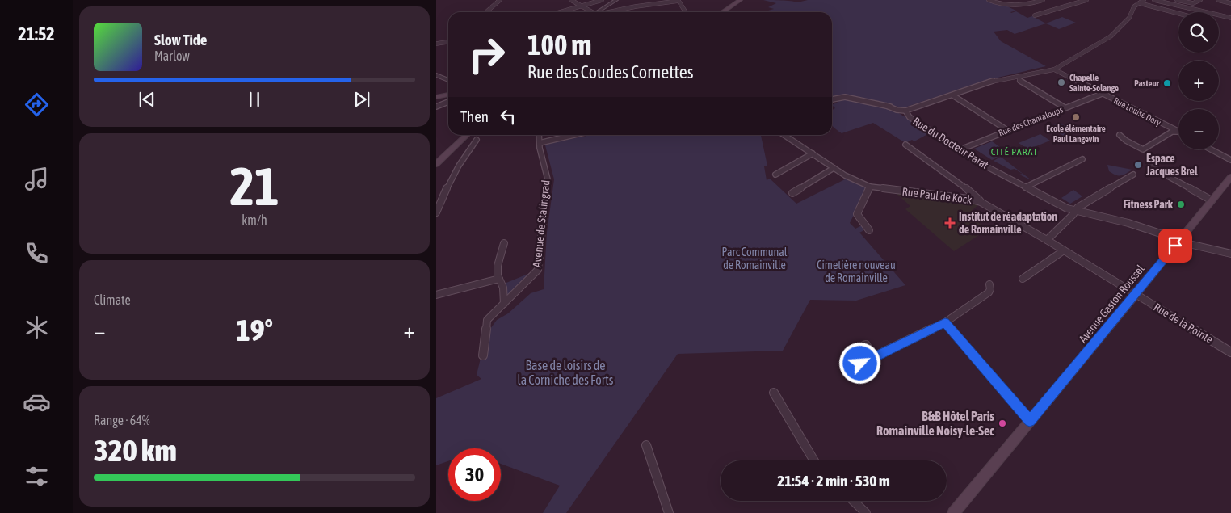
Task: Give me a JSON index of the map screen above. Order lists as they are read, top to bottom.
{
  "streets": {
    "main road": ["Avenue Gaston Roussel"],
    "street": [
      "Rue Louise Dory",
      "Rue des Chantaloups",
      "Rue du Docteur Parat",
      "Rue Paul de Kock",
      "Avenue de Stalingrad",
      "Rue de la Pointe"
    ]
  },
  "crossings": [
    ["Rue Louise Dory", "Rue des Chantaloups"],
    ["Rue des Chantaloups", "Rue du Docteur Parat"],
    ["Rue du Docteur Parat", "Avenue Gaston Roussel"],
    ["Rue Paul de Kock", "Avenue Gaston Roussel"],
    ["Rue Paul de Kock", "Rue de la Pointe"],
    ["Avenue Gaston Roussel", "Rue de la Pointe"]
  ],
  "districts": ["CITÉ PARAT"],
  "parks": ["Parc Communal de Romainville", "Cimetière nouveau de Romainville", "Base de loisirs de la Corniche des Forts"],
  "places": {
    "other": [
      "Chapelle Sainte-Solange",
      "Pasteur",
      "École élémentaire Paul Langevin",
      "Espace Jacques Brel",
      "Fitness Park",
      "B&B Hôtel Paris Romainville Noisy-le-Sec"
    ],
    "health": ["Institut de réadaptation de Romainville"]
  },
  "page": {
    "tabs": "21:52",
    "map_buttons": ["+", "−"],
    "turn": ["100 m", "Rue des Coudes Cornettes"],
    "song": ["Slow Tide", "Marlow"],
    "then": "Then",
    "tile": [
      ["21", "km/h"],
      "Climate",
      ["Range · 64%", "320 km"]
    ],
    "heat": ["−", "19°", "+"],
    "limit": "30",
    "trip": "21:54 · 2 min · 530 m"
  }
}
